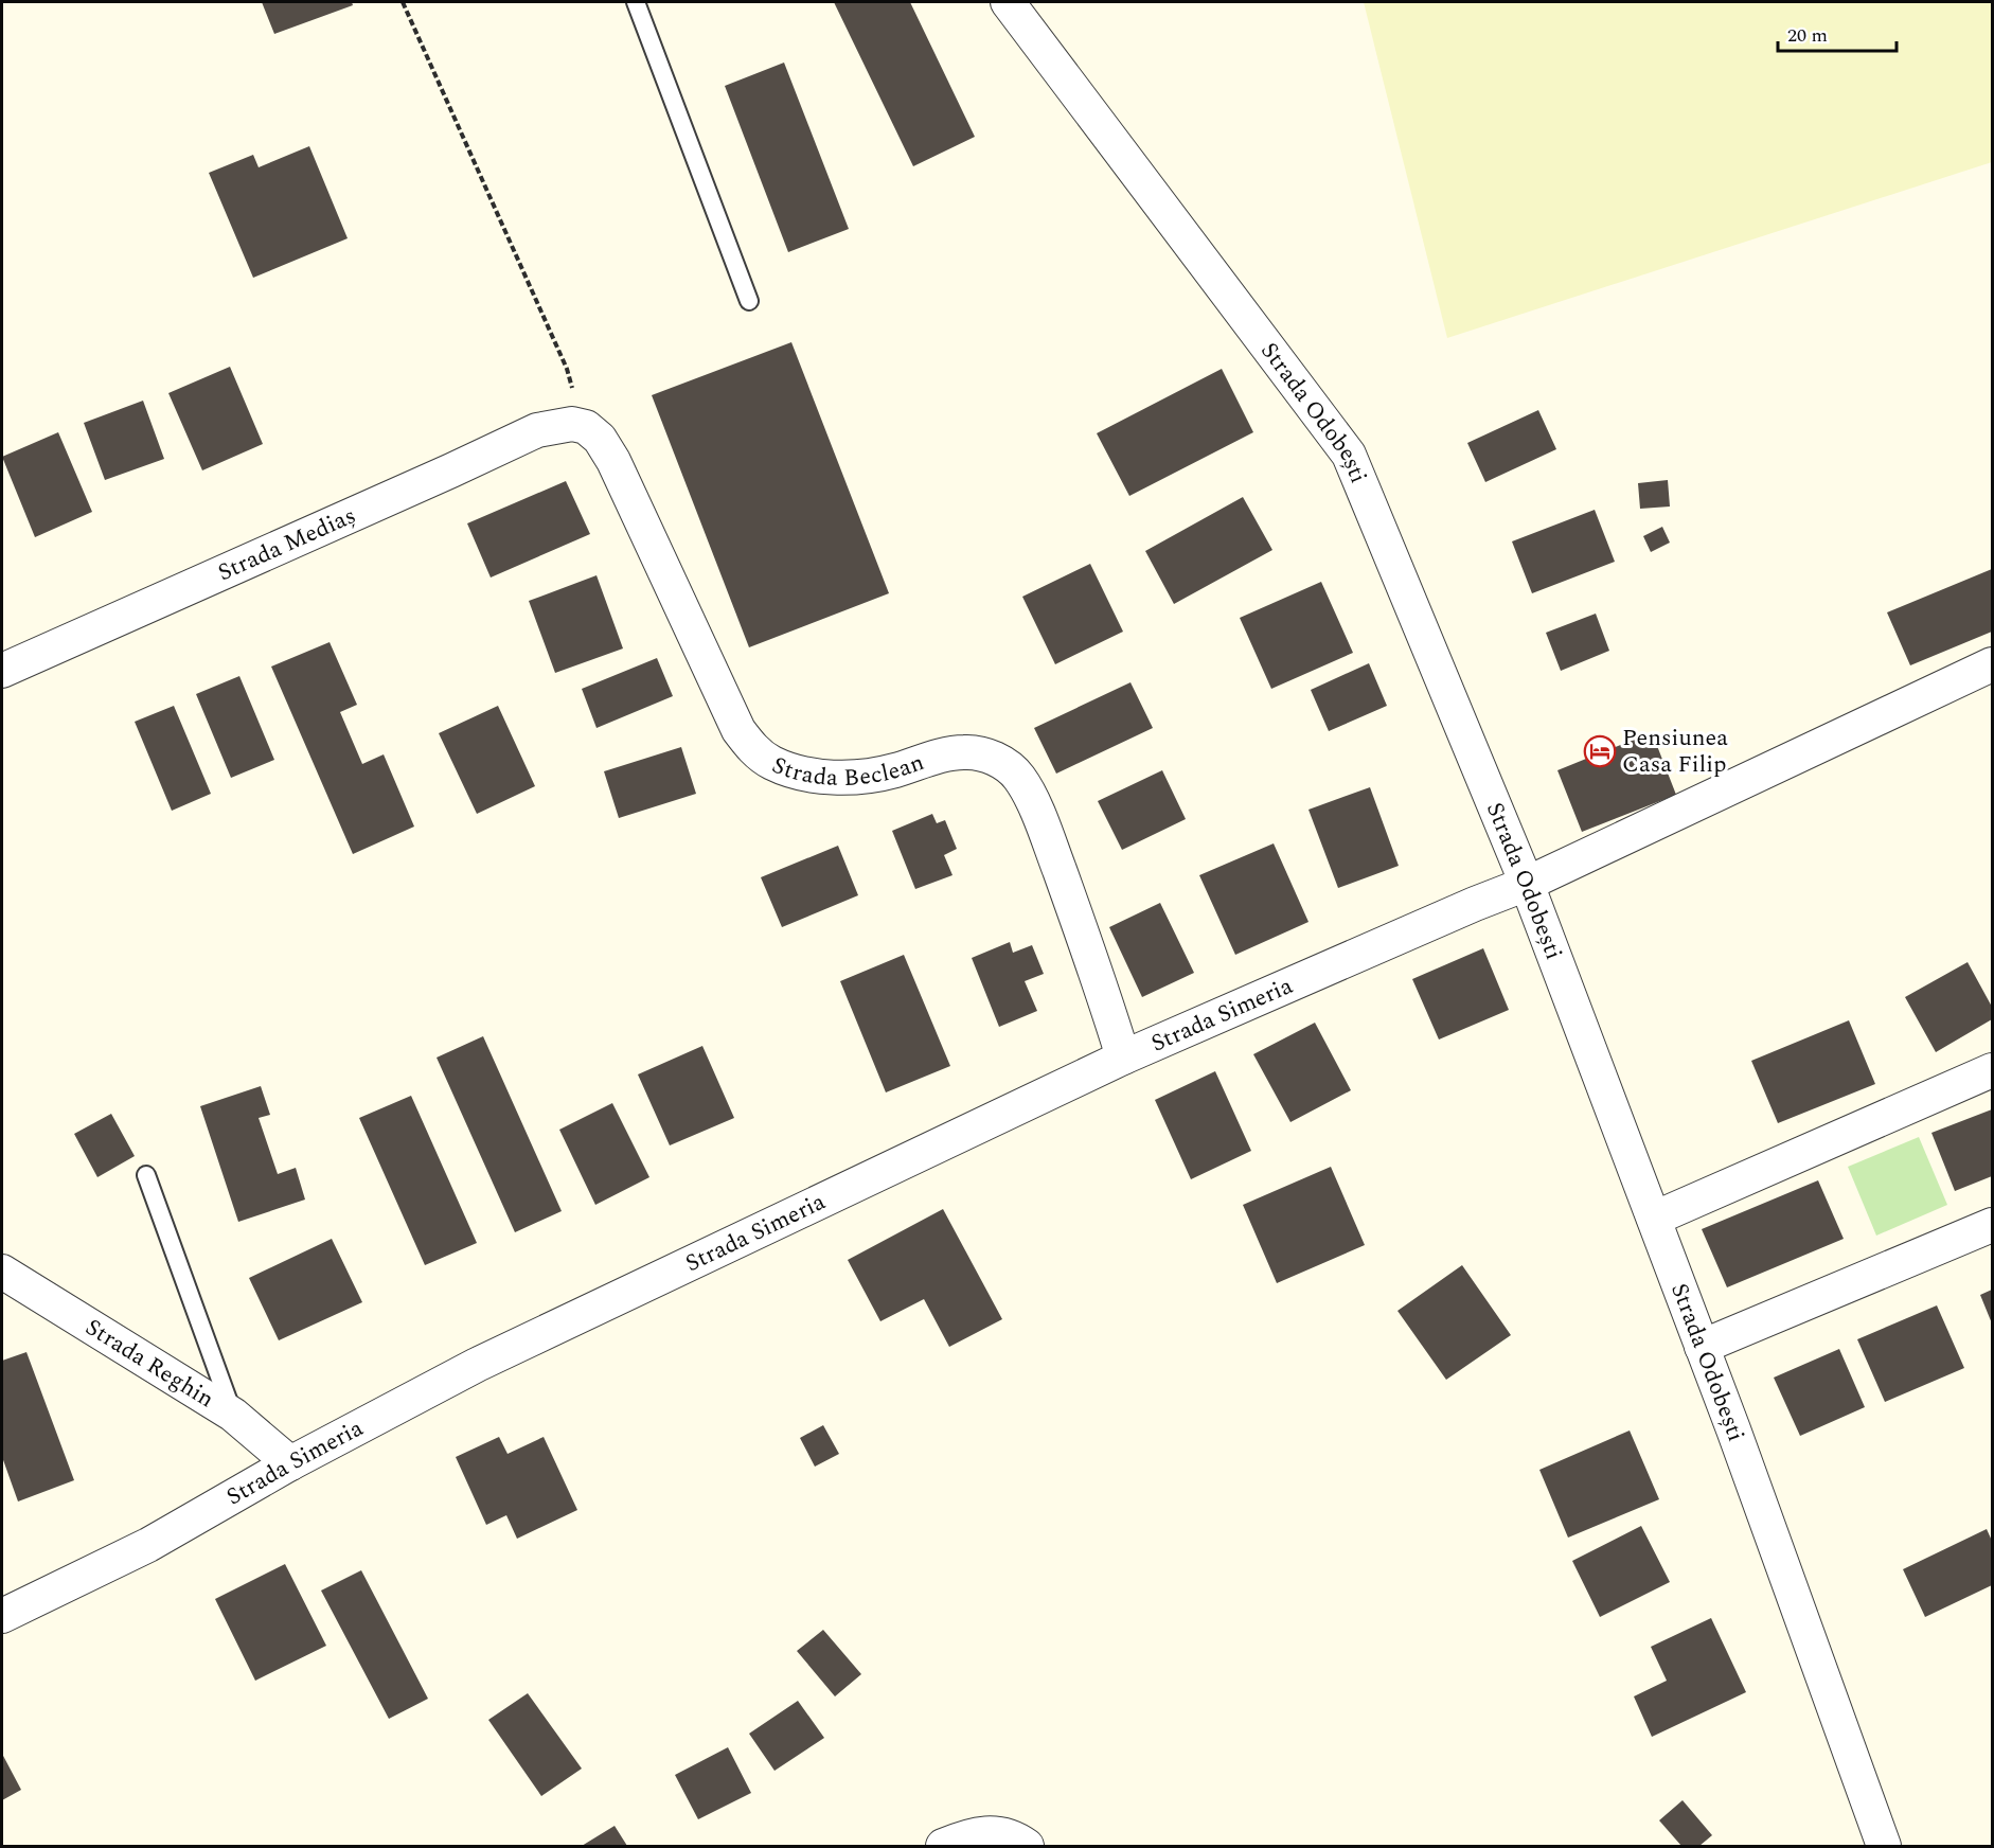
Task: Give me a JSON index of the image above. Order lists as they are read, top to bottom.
{
  "streets": {
    "street": [
      "Strada Odobești",
      "Strada Mediaș",
      "Strada Beclean",
      "Strada Simeria",
      "Strada Reghin"
    ]
  },
  "crossings": [
    ["Strada Odobești", "Strada Simeria"],
    ["Strada Mediaș", "Strada Beclean"],
    ["Strada Beclean", "Strada Simeria"],
    ["Strada Simeria", "Strada Reghin"]
  ],
  "places": {
    "hotel": ["Pensiunea Casa Filip"]
  },
  "scale_bar": "20 m"
}
